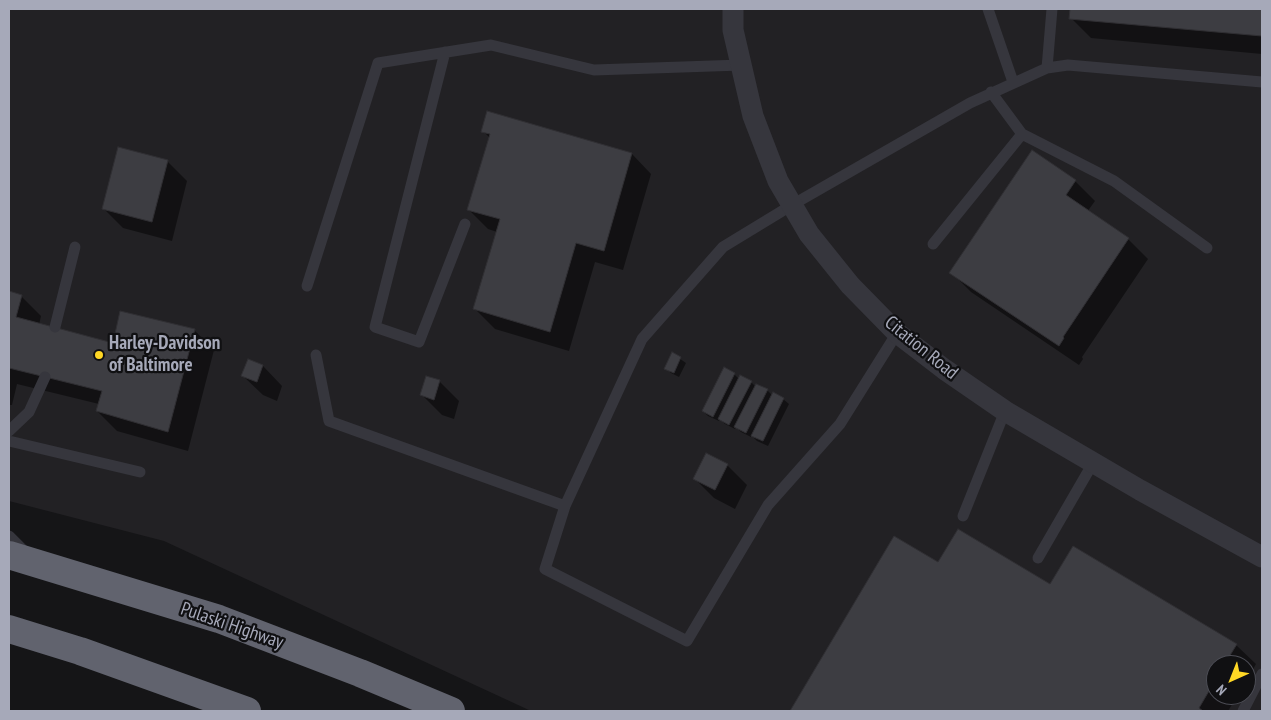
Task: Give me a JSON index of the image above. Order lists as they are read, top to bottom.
{
  "streets": {
    "highway": ["Pulaski Highway"],
    "street": ["Citation Road"]
  },
  "places": ["Harley-Davidson of Baltimore"],
  "north": "bottom left"
}
